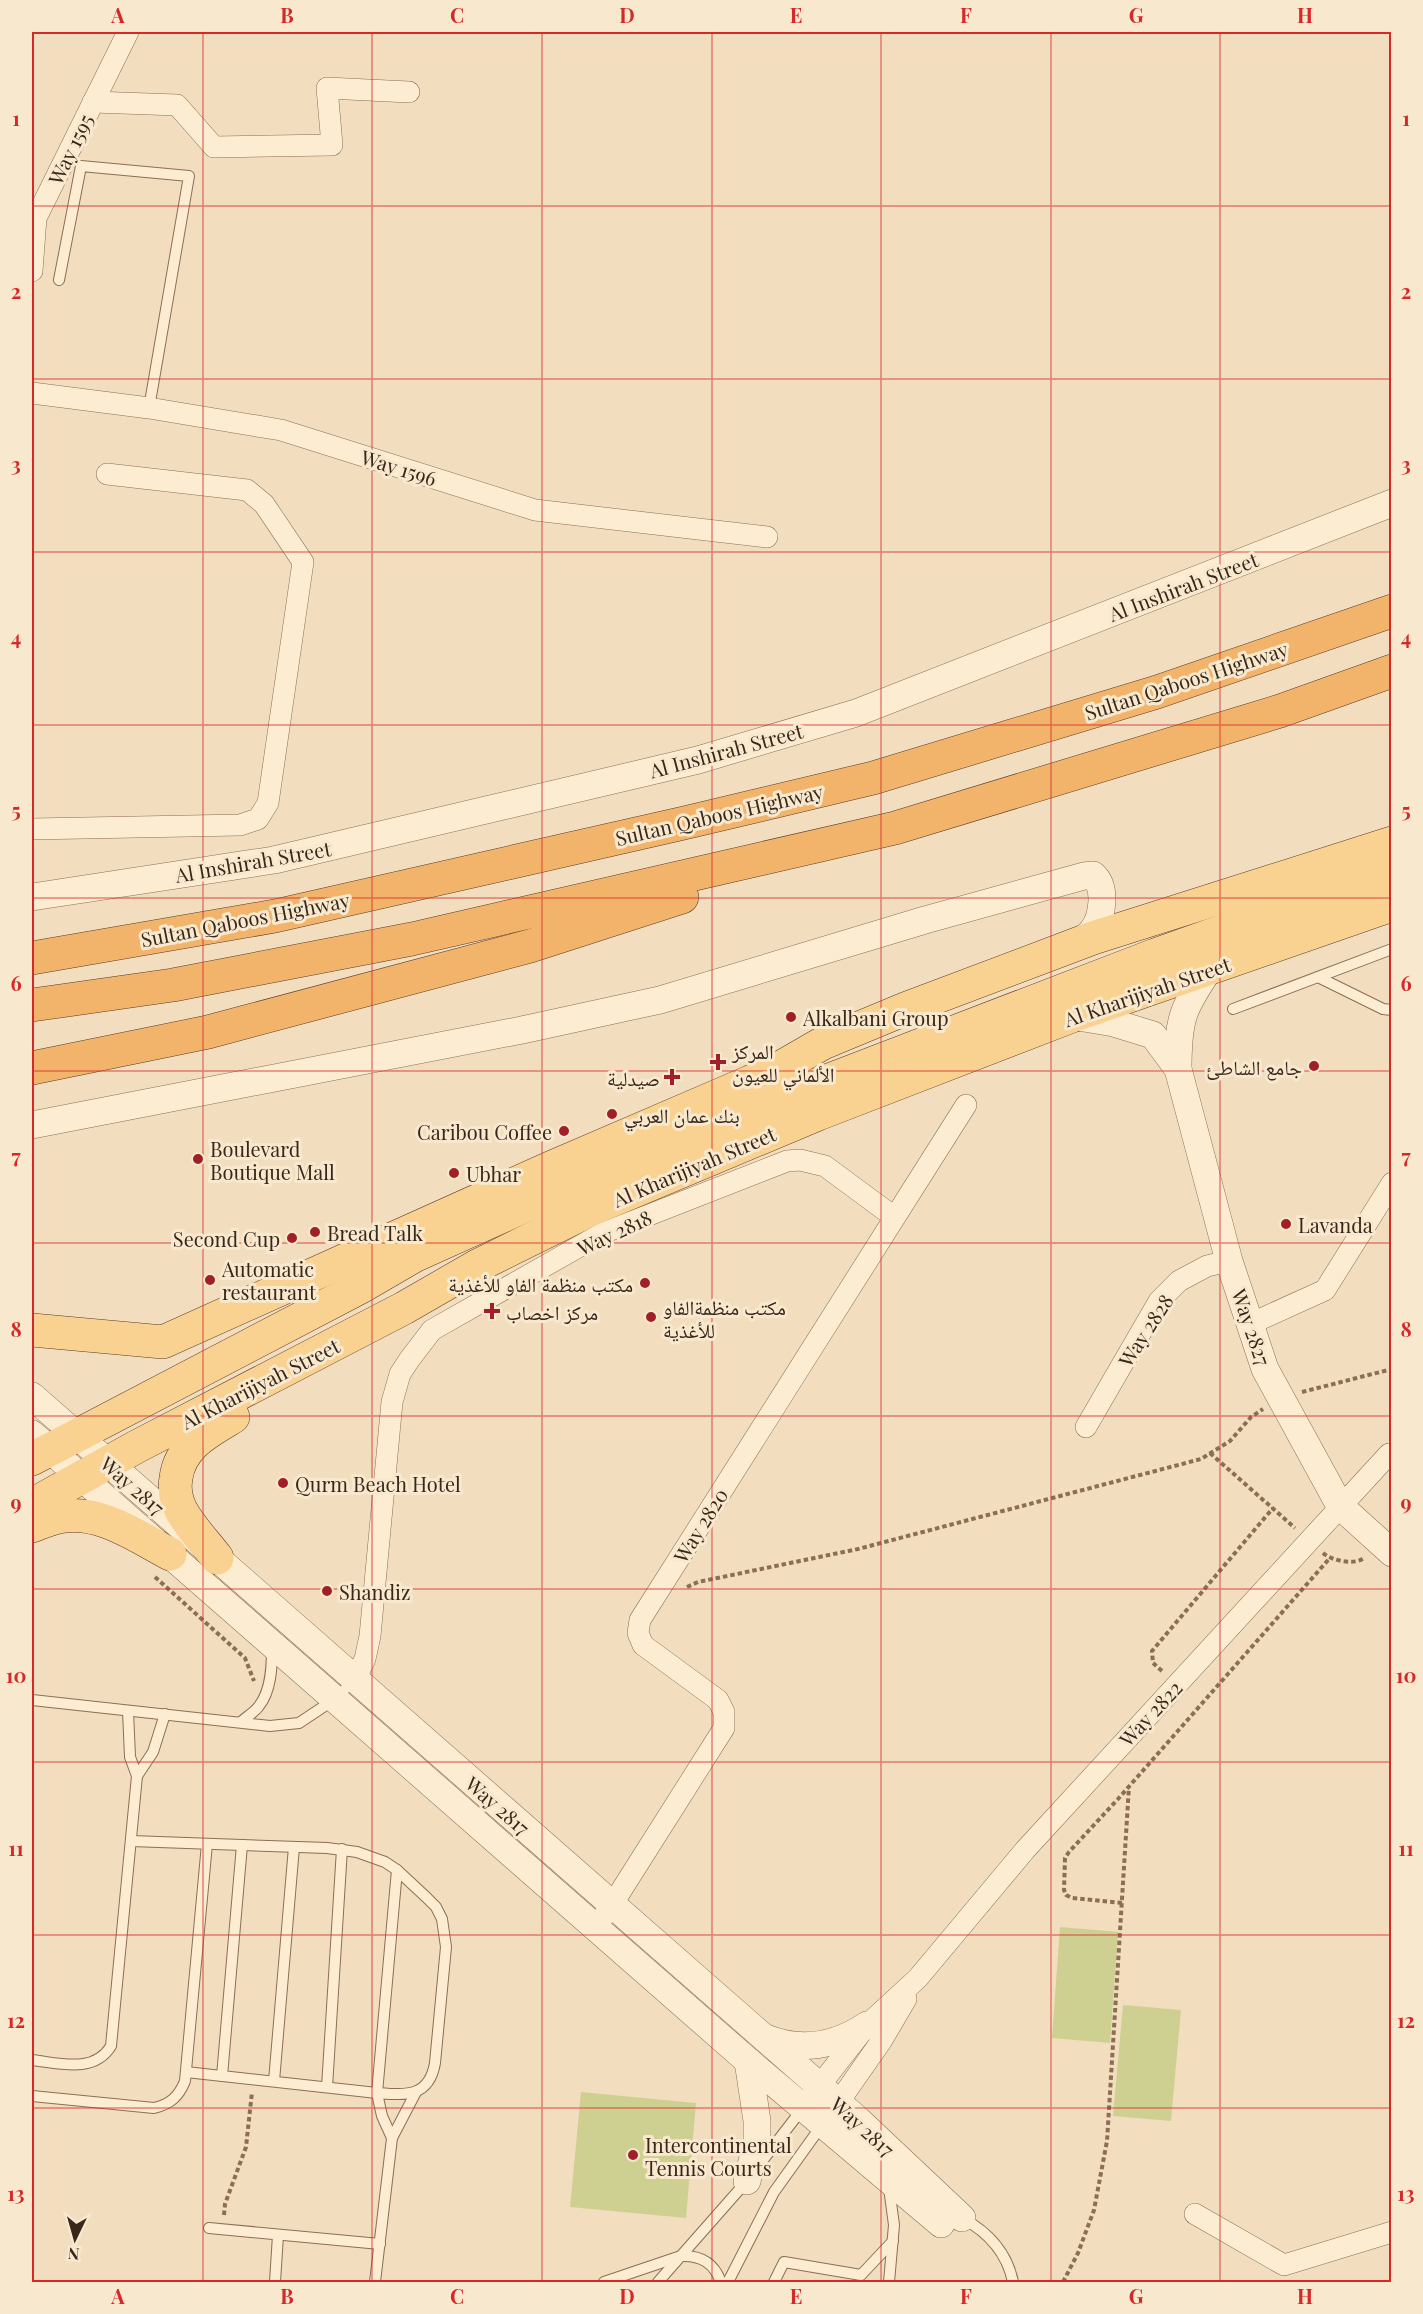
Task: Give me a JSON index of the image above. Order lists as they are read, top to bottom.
{
  "streets": {
    "highway": ["Sultan Qaboos Highway"],
    "main road": ["Al Kharijiyah Street"],
    "street": [
      "Way 1595",
      "Way 1596",
      "Al Inshirah Street",
      "Way 2818",
      "Way 2827",
      "Way 2828",
      "Way 2817",
      "Way 2820",
      "Way 2822"
    ]
  },
  "crossings": [
    ["Al Kharijiyah Street", "Way 2827"],
    ["Al Kharijiyah Street", "Way 2817"],
    ["Way 2818", "Way 2817"],
    ["Way 2818", "Way 2820"],
    ["Way 2827", "Way 2828"],
    ["Way 2827", "Way 2822"],
    ["Way 2817", "Way 2820"],
    ["Way 2817", "Way 2822"]
  ],
  "places": {
    "other": [
      "Alkalbani Group",
      "جامع الشاطئ",
      "بنك عمان العربي",
      "Caribou Coffee",
      "Boulevard Boutique Mall",
      "Ubhar",
      "Lavanda",
      "Bread Talk",
      "Second Cup",
      "Automatic restaurant",
      "مكتب منظمة الفاو للأغذية",
      "مكتب منظمةالفاو للأغذية",
      "Qurm Beach Hotel",
      "Shandiz",
      "Intercontinental Tennis Courts"
    ],
    "health": ["المركز الألماني للعيون", "صيدلية", "مركز اخصاب"]
  },
  "north": "bottom",
  "grid": {
    "columns": [
      "A",
      "B",
      "C",
      "D",
      "E",
      "F",
      "G",
      "H"
    ],
    "rows": [
      "1",
      "2",
      "3",
      "4",
      "5",
      "6",
      "7",
      "8",
      "9",
      "10",
      "11",
      "12",
      "13"
    ]
  }
}
